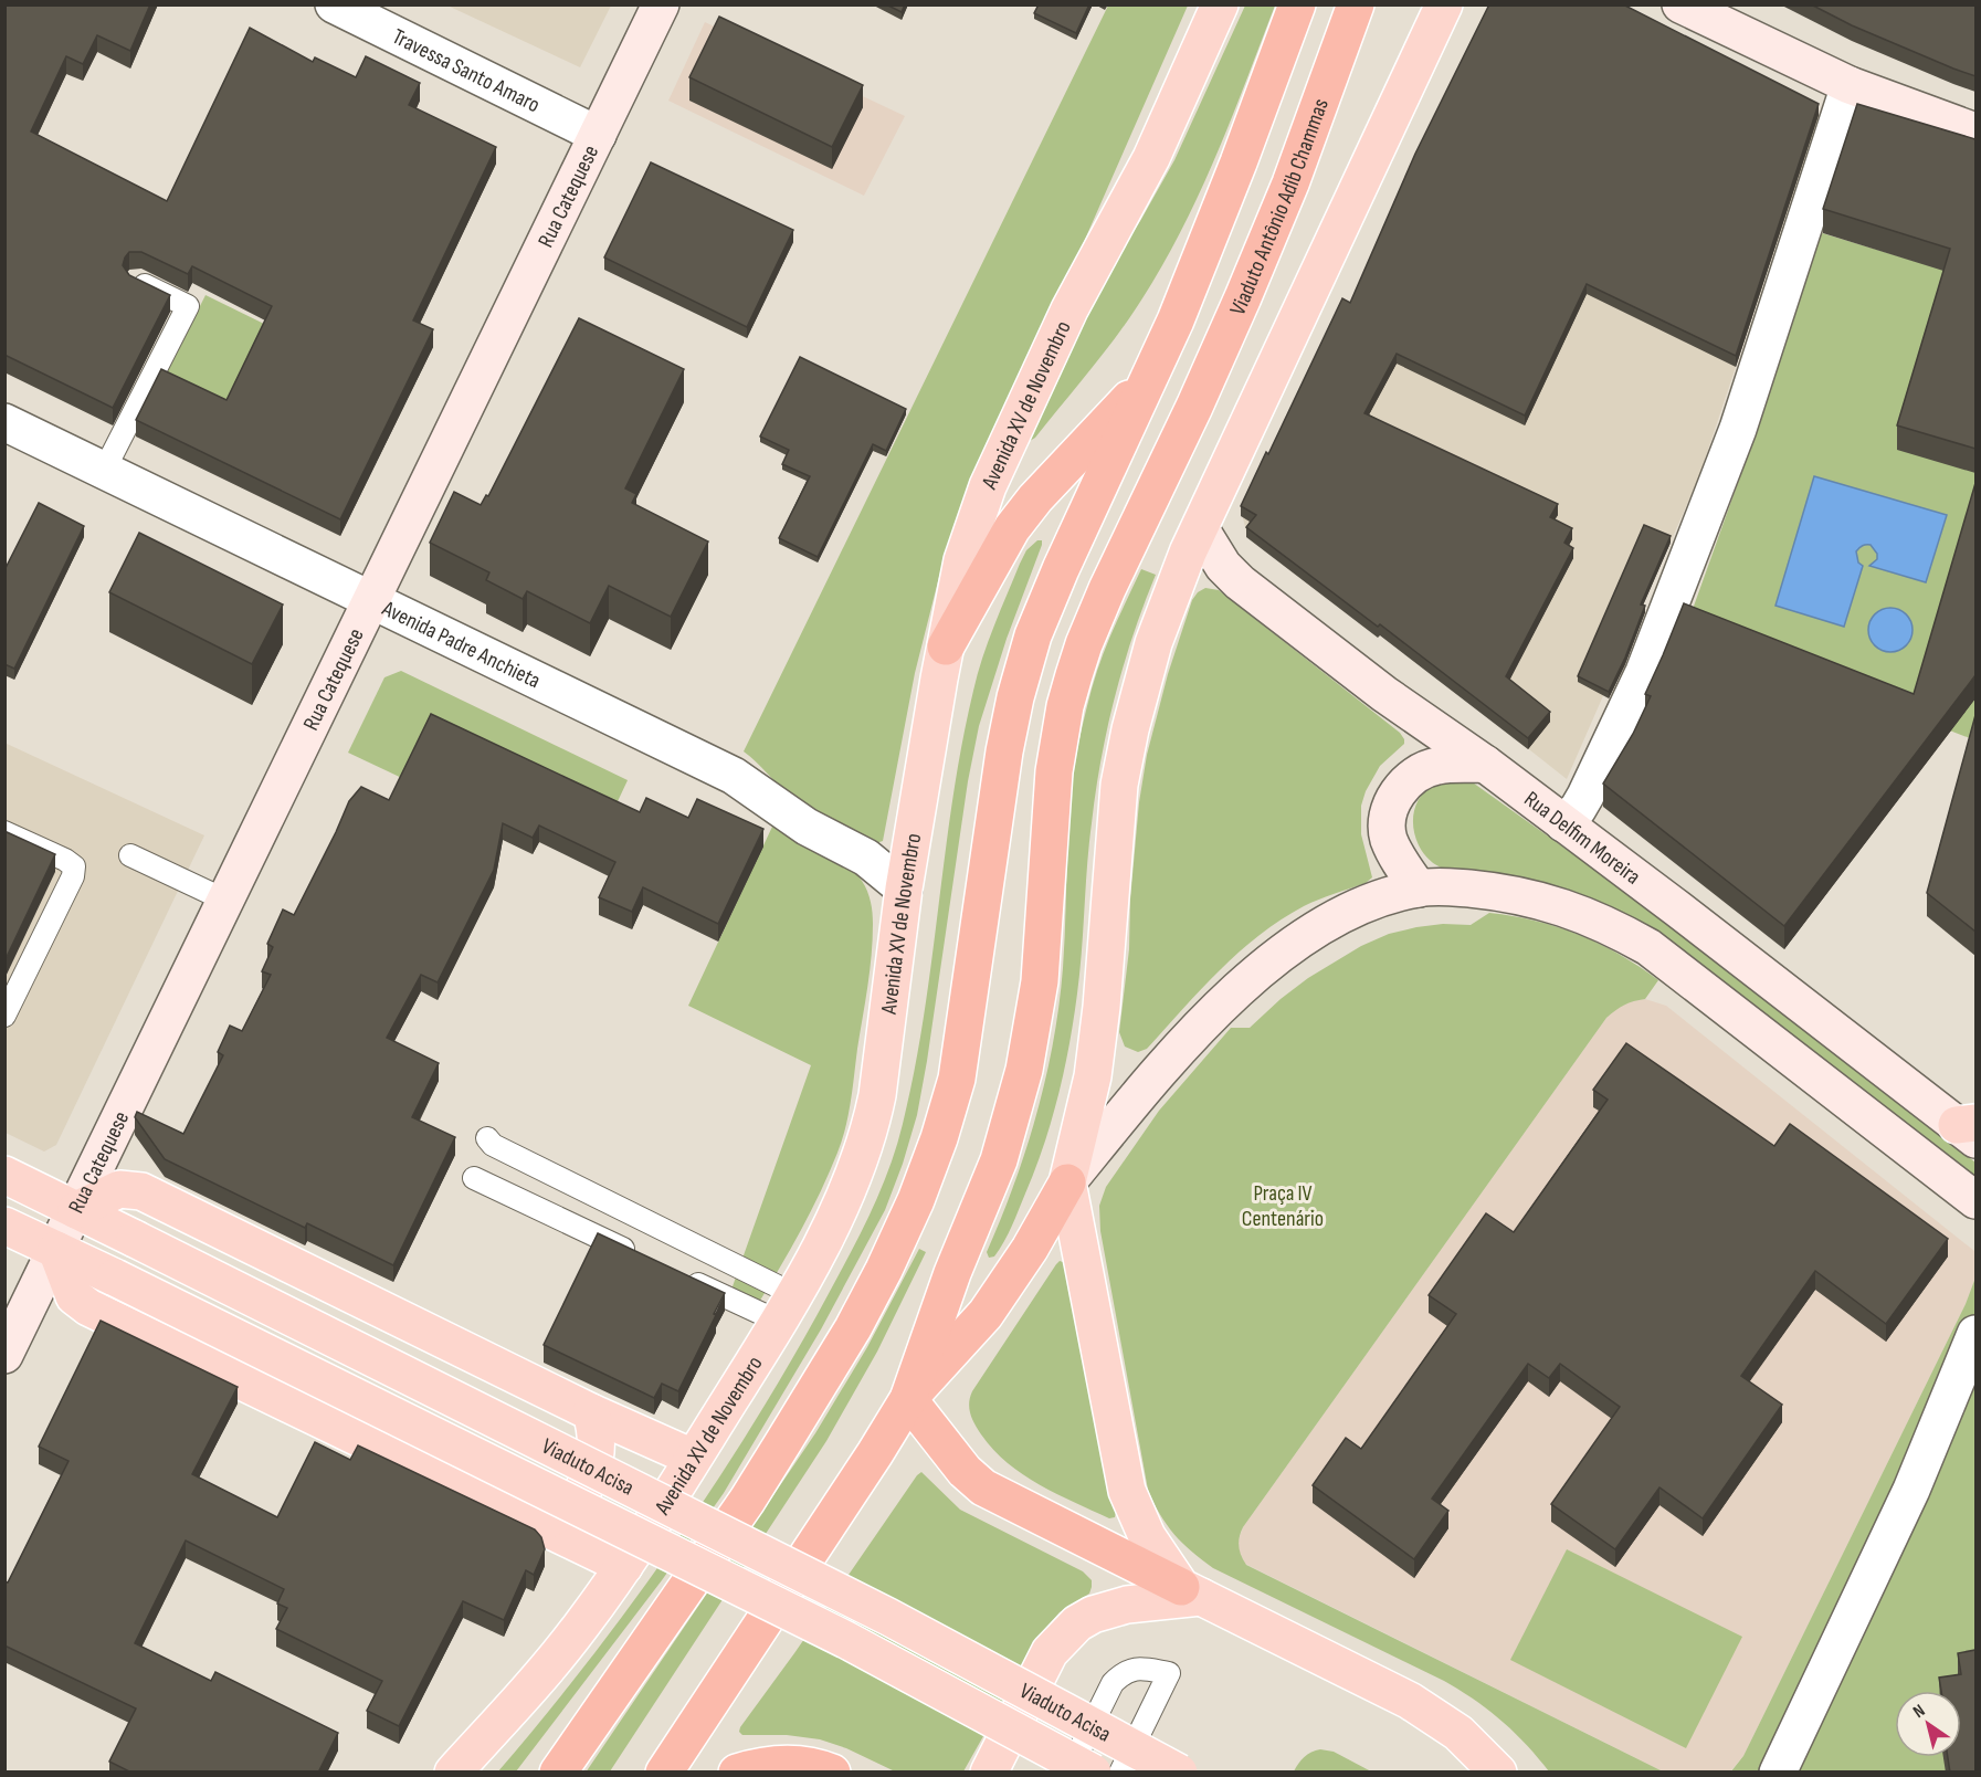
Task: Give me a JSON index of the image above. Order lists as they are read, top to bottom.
{
  "streets": {
    "highway": ["Viaduto Antônio Adib Chammas"],
    "main road": [
      "Rua Catequese",
      "Avenida XV de Novembro",
      "Rua Delfim Moreira",
      "Viaduto Acisa"
    ],
    "street": ["Travessa Santo Amaro", "Avenida Padre Anchieta"]
  },
  "crossings": [
    ["Travessa Santo Amaro", "Rua Catequese"],
    ["Rua Catequese", "Avenida Padre Anchieta"],
    ["Rua Catequese", "Viaduto Acisa"],
    ["Avenida XV de Novembro", "Avenida Padre Anchieta"]
  ],
  "parks": ["Praça IV Centenário"],
  "north": "top left"
}
